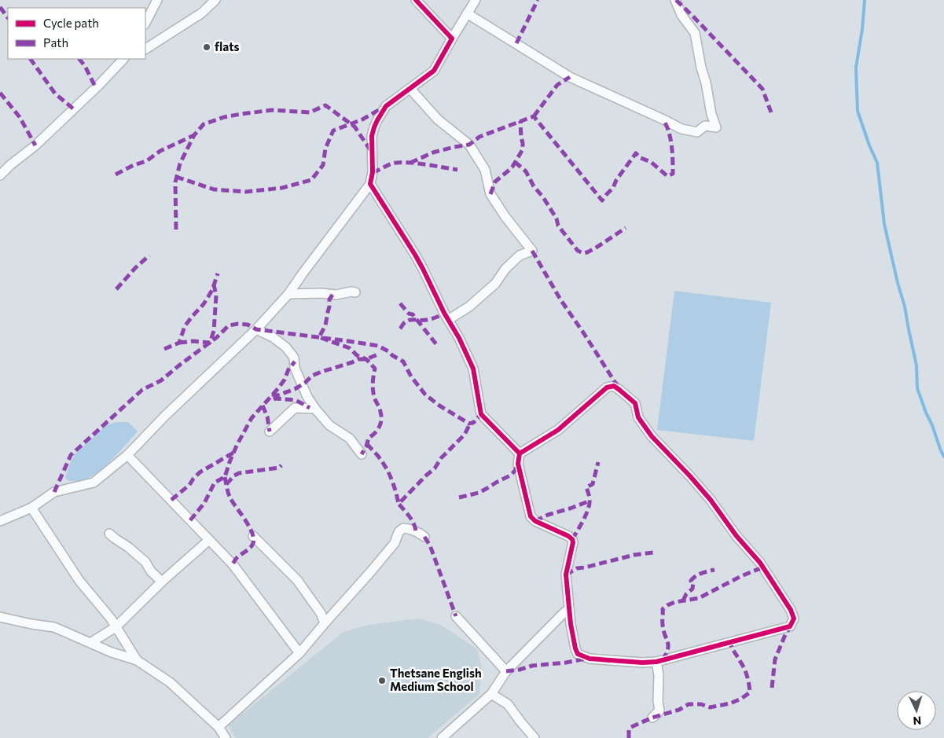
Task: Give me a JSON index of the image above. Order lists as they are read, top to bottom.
{
  "places": ["flats", "Thetsane English Medium School"],
  "legend": ["Cycle path", "Path"],
  "north": "bottom"
}
